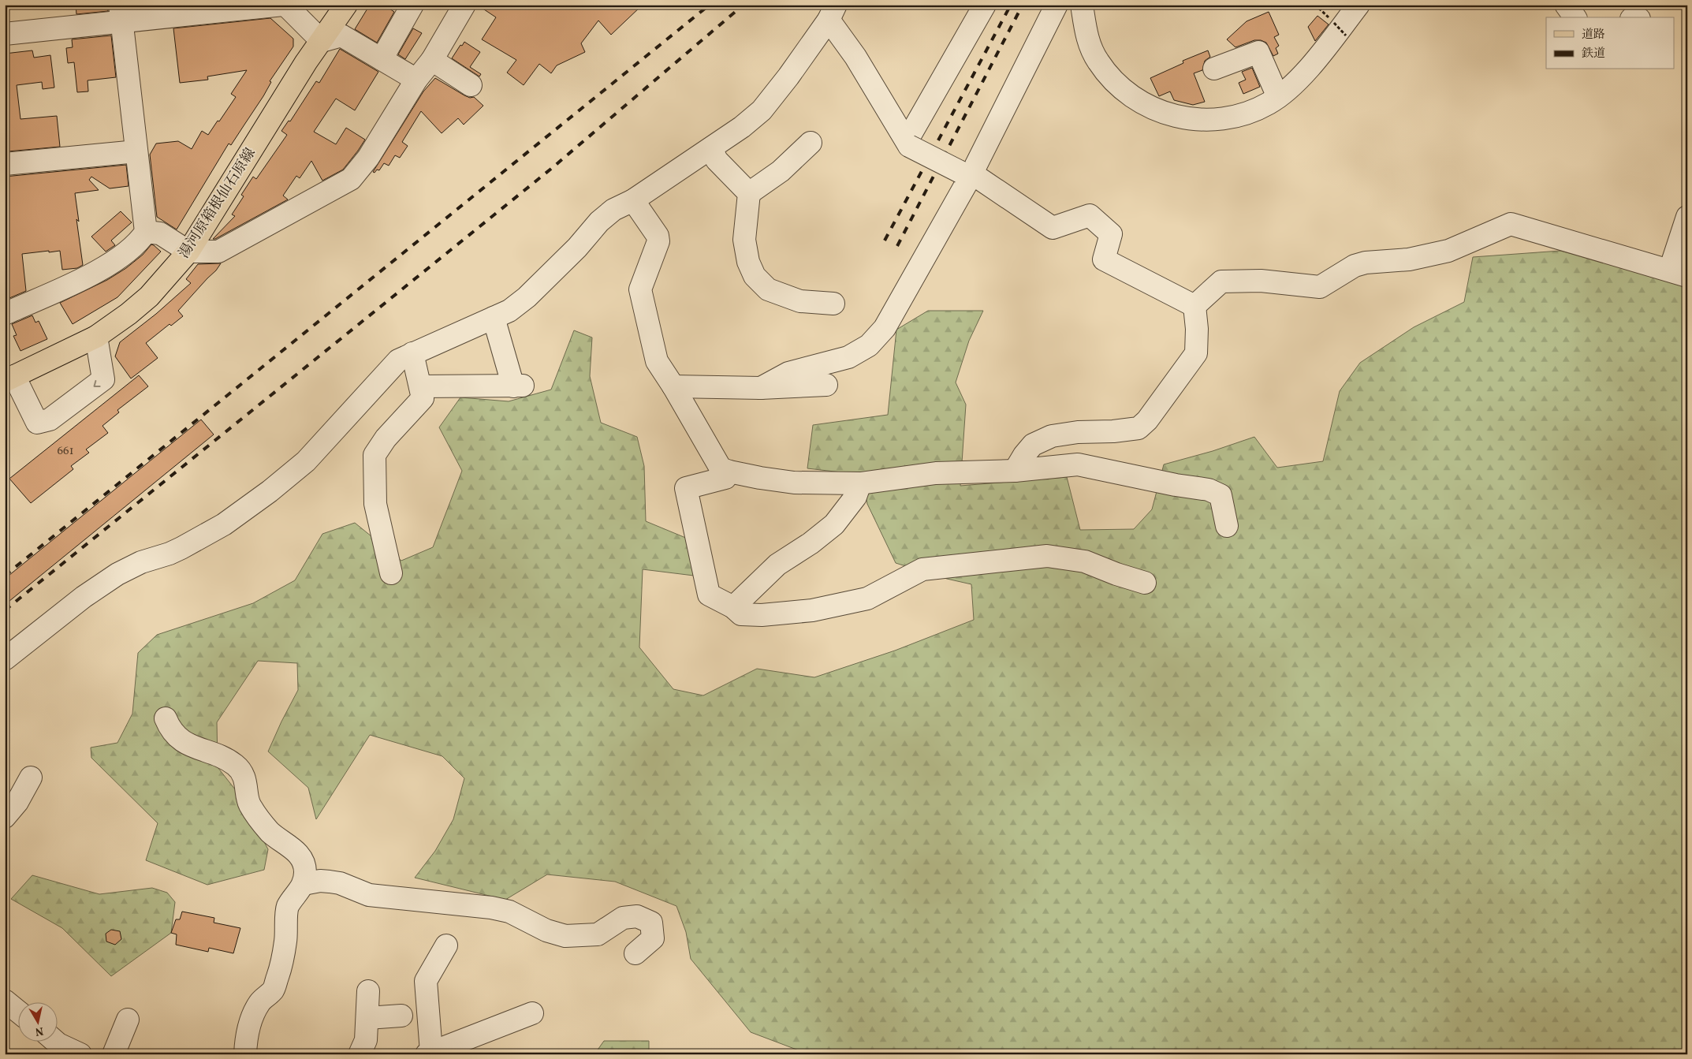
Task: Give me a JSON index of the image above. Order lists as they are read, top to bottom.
{
  "streets": {
    "main road": ["湯河原箱根仙石原線"]
  },
  "house_numbers": ["661"],
  "legend": ["道路", "鉄道"],
  "north": "bottom"
}
